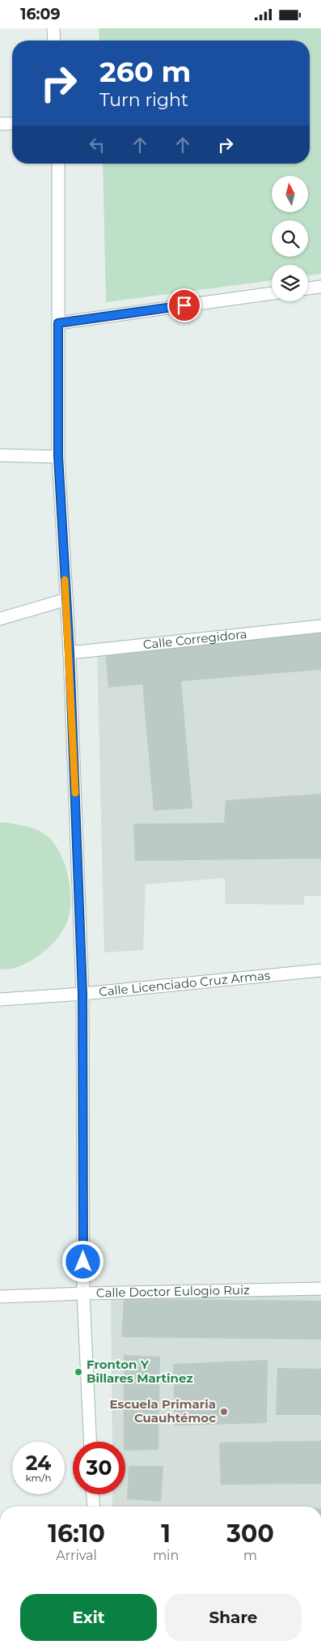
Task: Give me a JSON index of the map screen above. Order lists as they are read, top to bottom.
{
  "streets": {
    "street": ["Calle Corregidora", "Calle Licenciado Cruz Armas", "Calle Doctor Eulogio Ruiz"]
  },
  "places": ["Fronton Y Billares Martinez", "Escuela Primaria Cuauhtémoc"],
  "north": "top",
  "page": {
    "status": "16:09",
    "turn": ["260 m", "Turn right"],
    "speed": "24 km/h",
    "limit": "30",
    "eta": [
      "16:10",
      "Arrival",
      "1",
      "min",
      "300",
      "m"
    ],
    "buttons": ["Exit", "Share"]
  }
}
